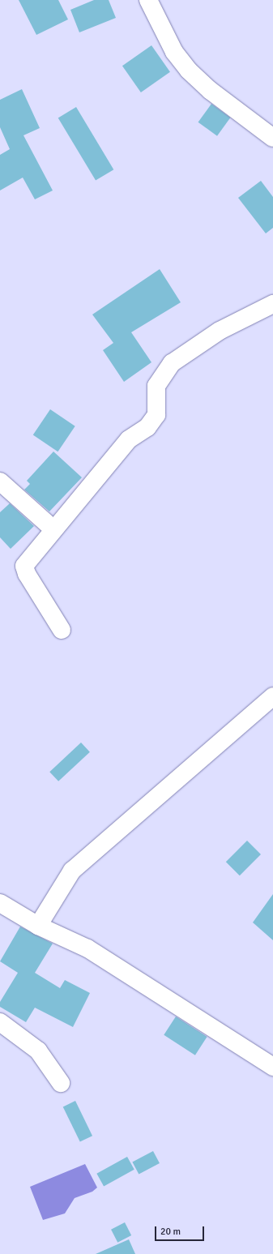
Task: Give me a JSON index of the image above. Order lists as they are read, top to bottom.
{
  "scale_bar": "20 m"
}
